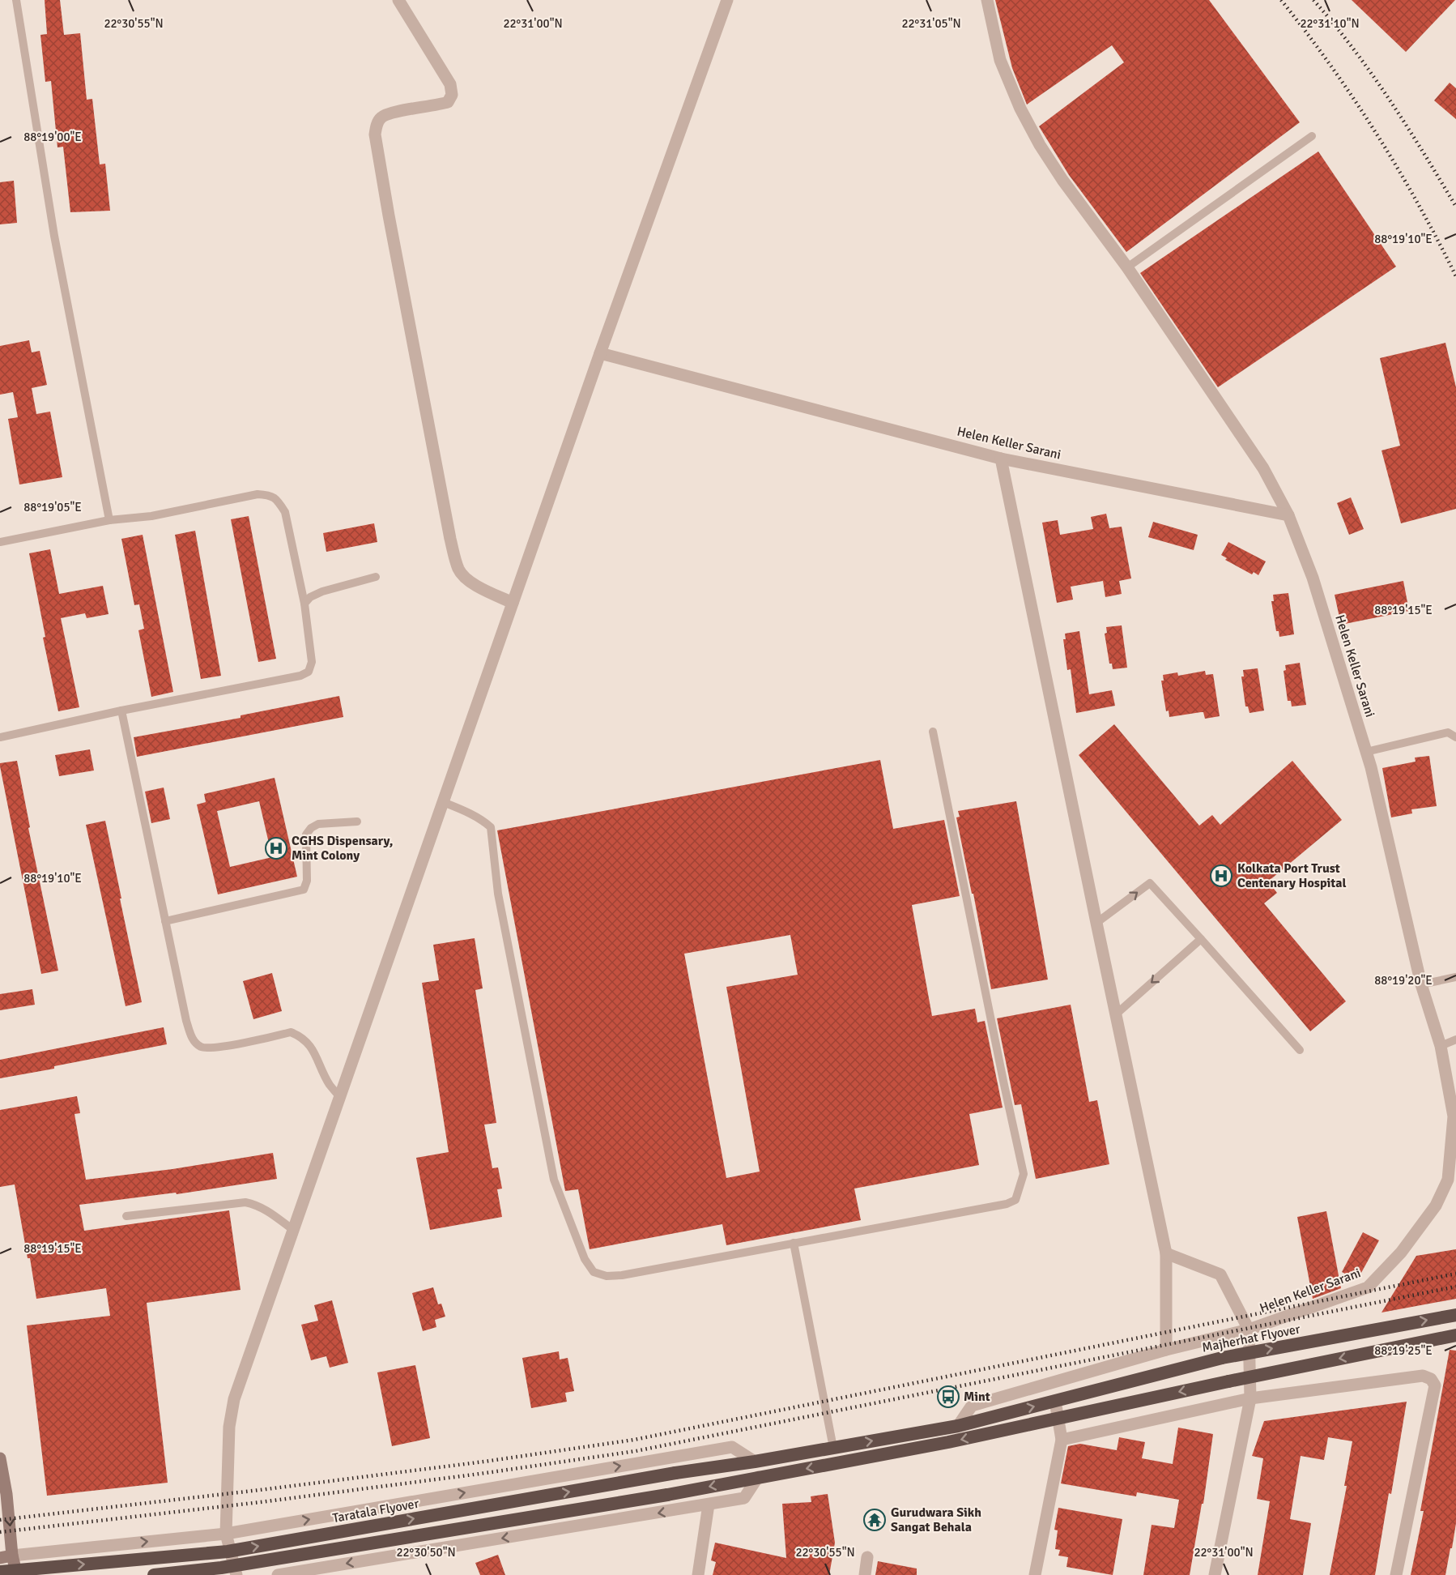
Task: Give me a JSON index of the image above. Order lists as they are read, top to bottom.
{
  "streets": {
    "highway": ["Majherhat Flyover", "Taratala Flyover"],
    "street": ["Helen Keller Sarani"]
  },
  "crossings": [
    ["Helen Keller Sarani", "Majherhat Flyover"],
    ["Helen Keller Sarani", "Taratala Flyover"],
    ["Majherhat Flyover", "Taratala Flyover"]
  ],
  "places": {
    "hospital": ["CGHS Dispensary, Mint Colony", "Kolkata Port Trust Centenary Hospital"],
    "bus stop": ["Mint"],
    "temple": ["Gurudwara Sikh Sangat Behala"]
  },
  "coordinates": [
    "22°31'00\"N",
    "22°31'05\"N",
    "22°30'55\"N",
    "22°31'10\"N",
    "88°19'00\"E",
    "88°19'10\"E",
    "88°19'05\"E",
    "88°19'15\"E",
    "88°19'20\"E",
    "88°19'25\"E",
    "22°30'50\"N"
  ]
}
